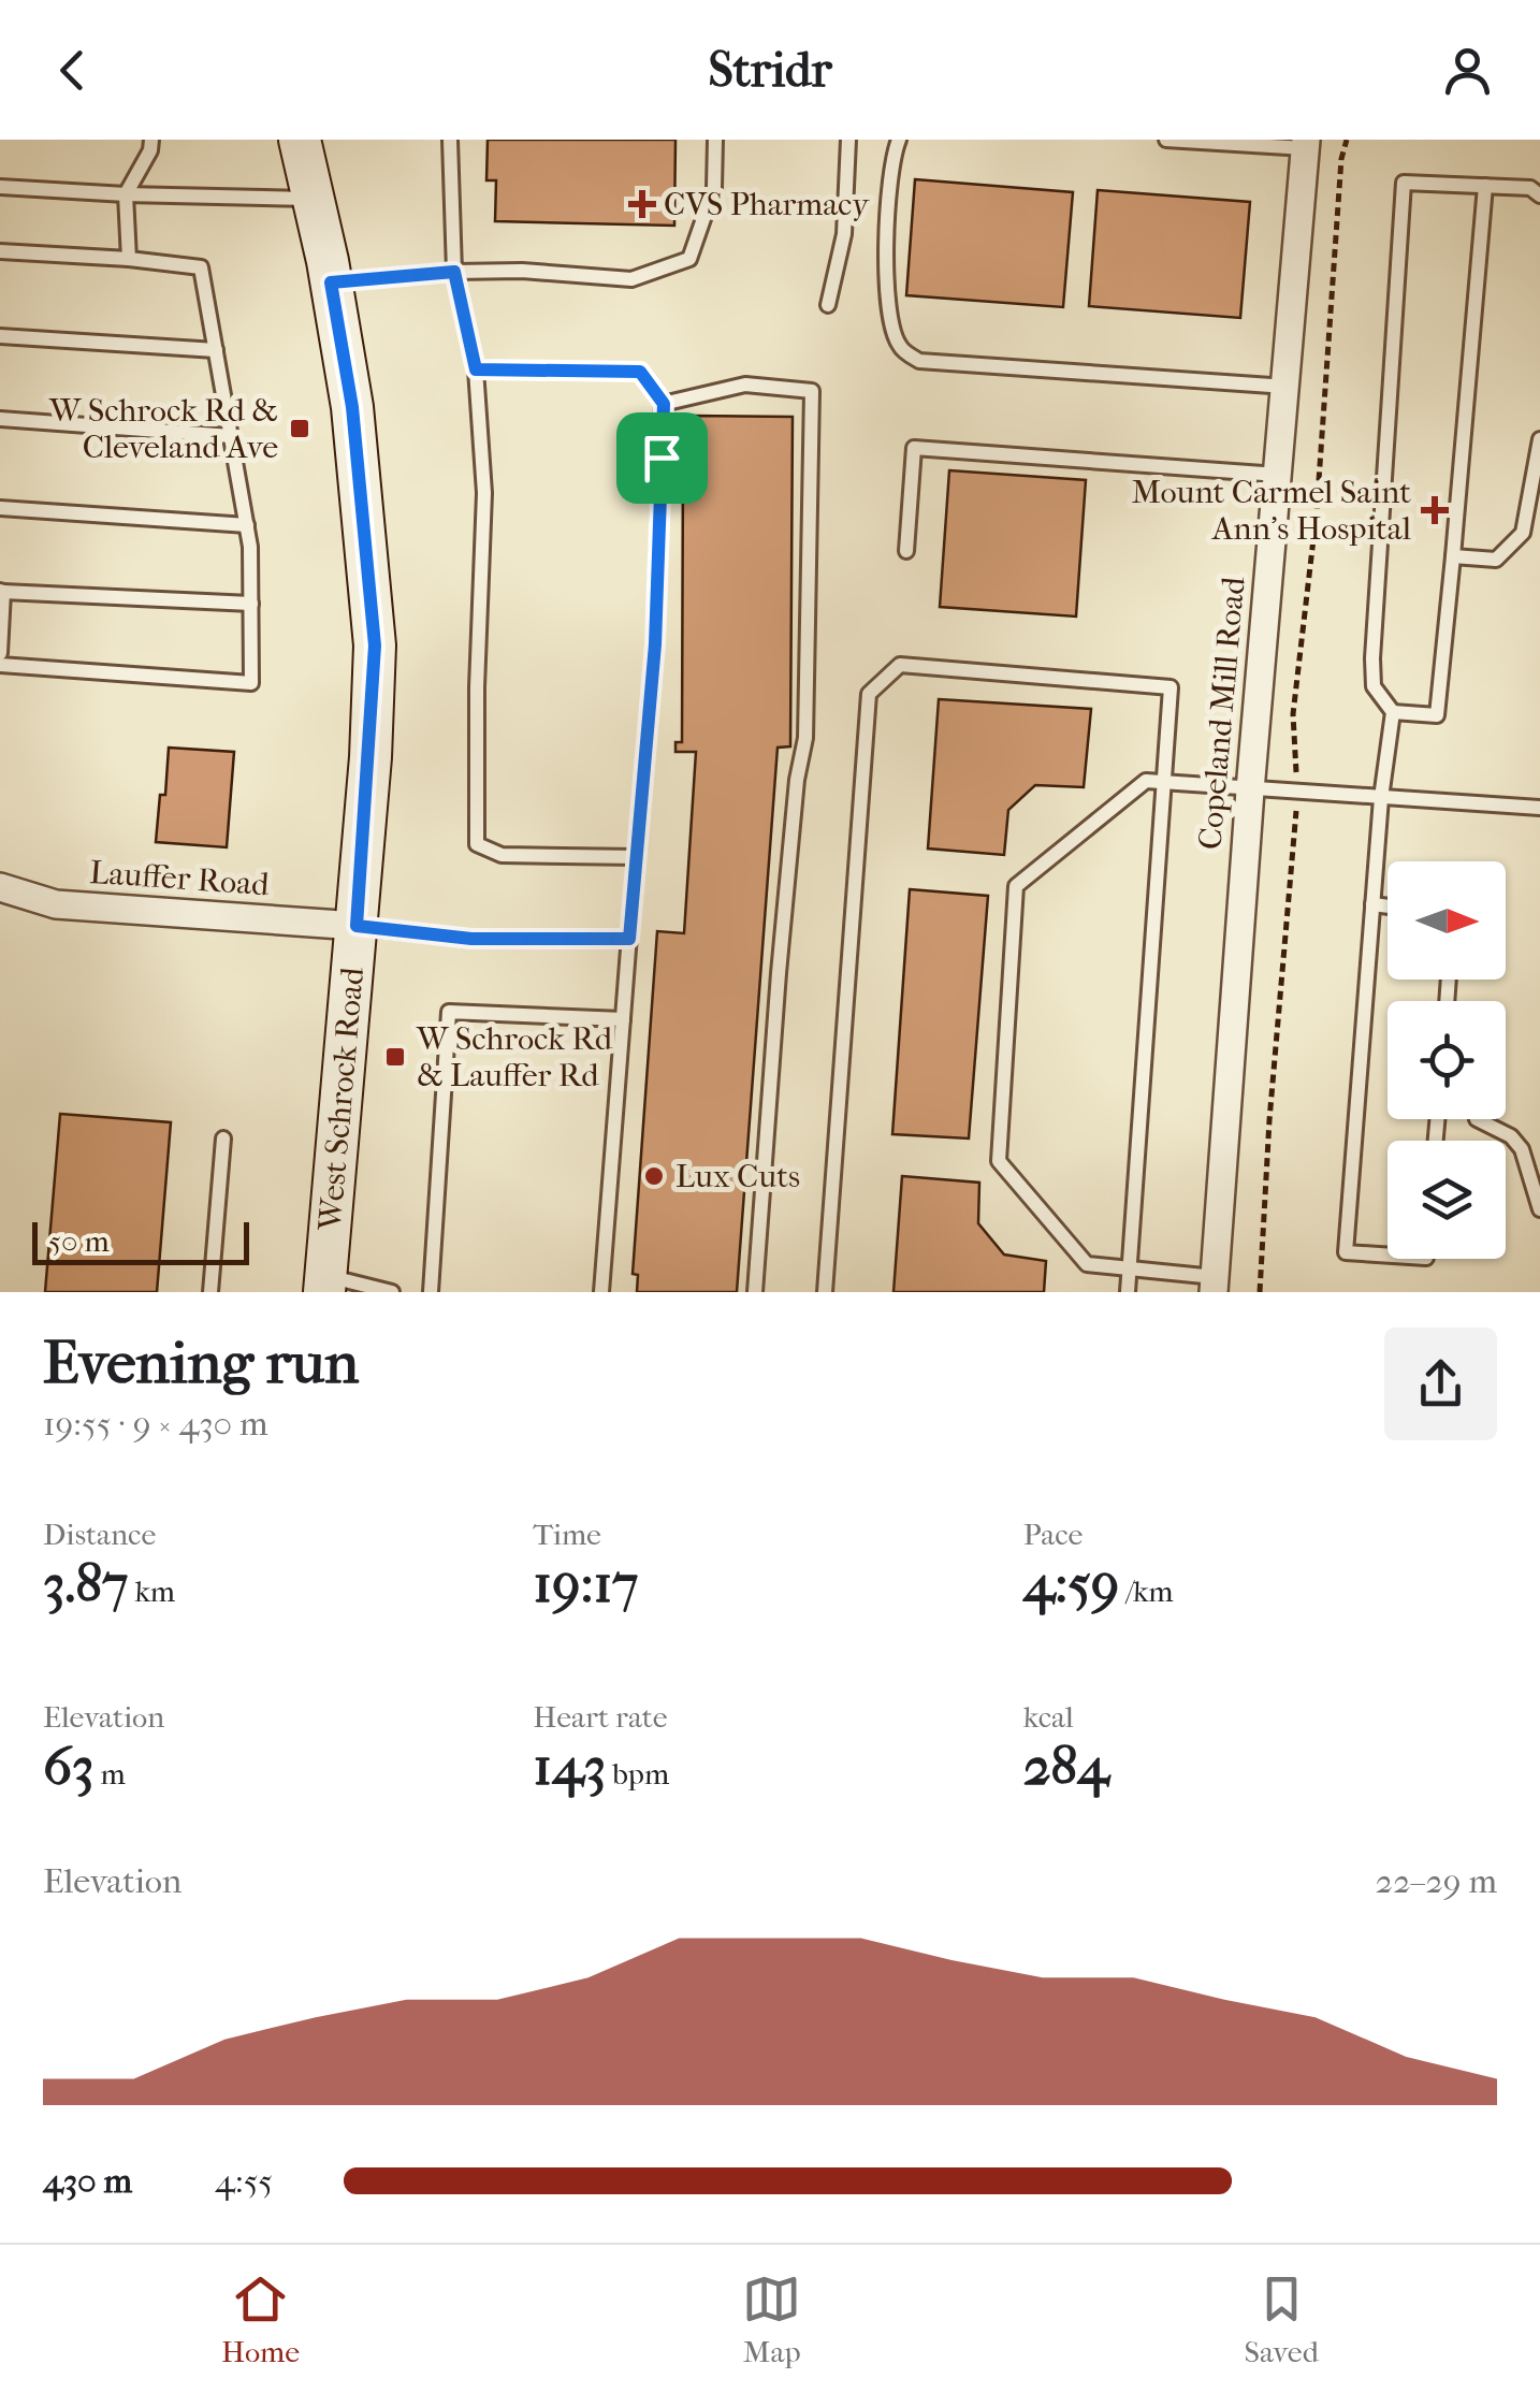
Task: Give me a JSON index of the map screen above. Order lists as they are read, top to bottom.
{
  "streets": {
    "main road": ["West Schrock Road"],
    "street": ["Copeland Mill Road", "Lauffer Road"]
  },
  "crossings": [
    ["Lauffer Road", "West Schrock Road"]
  ],
  "places": {
    "health": ["CVS Pharmacy", "Mount Carmel Saint Ann's Hospital"],
    "transit": ["W Schrock Rd & Cleveland Ave", "W Schrock Rd & Lauffer Rd"],
    "other": ["Lux Cuts"]
  },
  "scale_bar": "50 m",
  "north": "right",
  "page": {
    "header": "Stridr",
    "scale": "50 m",
    "heading": ["Evening run", "19:55 · 9 × 430 m"],
    "stats": [
      ["Distance", "3.87 km"],
      ["Time", "19:17"],
      ["Pace", "4:59 /km"],
      ["Elevation", "63 m"],
      ["Heart rate", "143 bpm"],
      ["kcal", "284"]
    ],
    "chart": ["Elevation", "22–29 m"],
    "list": [
      {
        "name": "430 m",
        "note": "4:55"
      }
    ],
    "tabs": ["Home", "Map", "Saved"]
  }
}
